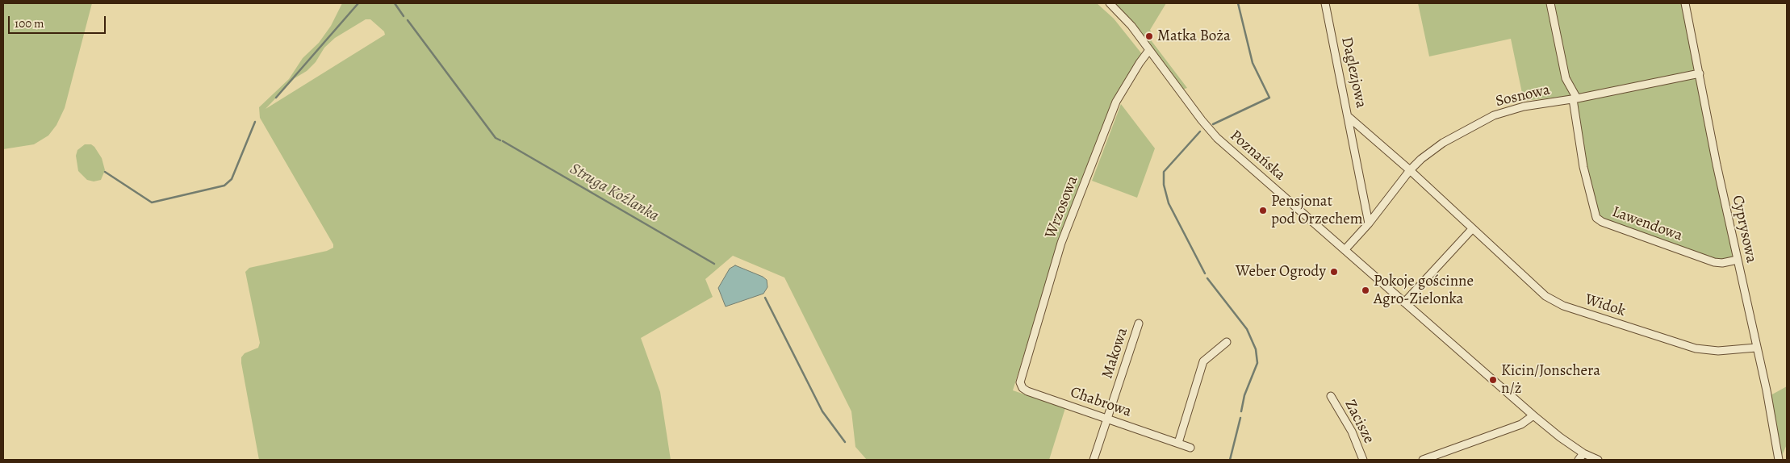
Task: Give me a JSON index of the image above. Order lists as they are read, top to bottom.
{
  "streets": {
    "street": [
      "Daglezjowa",
      "Sosnowa",
      "Poznańska",
      "Wrzosowa",
      "Lawendowa",
      "Cyprysowa",
      "Widok",
      "Makowa",
      "Chabrowa",
      "Zacisze"
    ]
  },
  "crossings": [
    ["Daglezjowa", "Sosnowa"],
    ["Daglezjowa", "Widok"],
    ["Sosnowa", "Poznańska"],
    ["Sosnowa", "Lawendowa"],
    ["Sosnowa", "Cyprysowa"],
    ["Sosnowa", "Widok"],
    ["Poznańska", "Wrzosowa"],
    ["Wrzosowa", "Chabrowa"],
    ["Lawendowa", "Cyprysowa"],
    ["Cyprysowa", "Widok"],
    ["Makowa", "Chabrowa"]
  ],
  "water": ["Struga Koźlanka"],
  "places": [
    "Matka Boża",
    "Pensjonat pod Orzechem",
    "Weber Ogrody",
    "Pokoje gościnne Agro-Zielonka",
    "Kicin/Jonschera n/ż"
  ],
  "scale_bar": "100 m"
}
